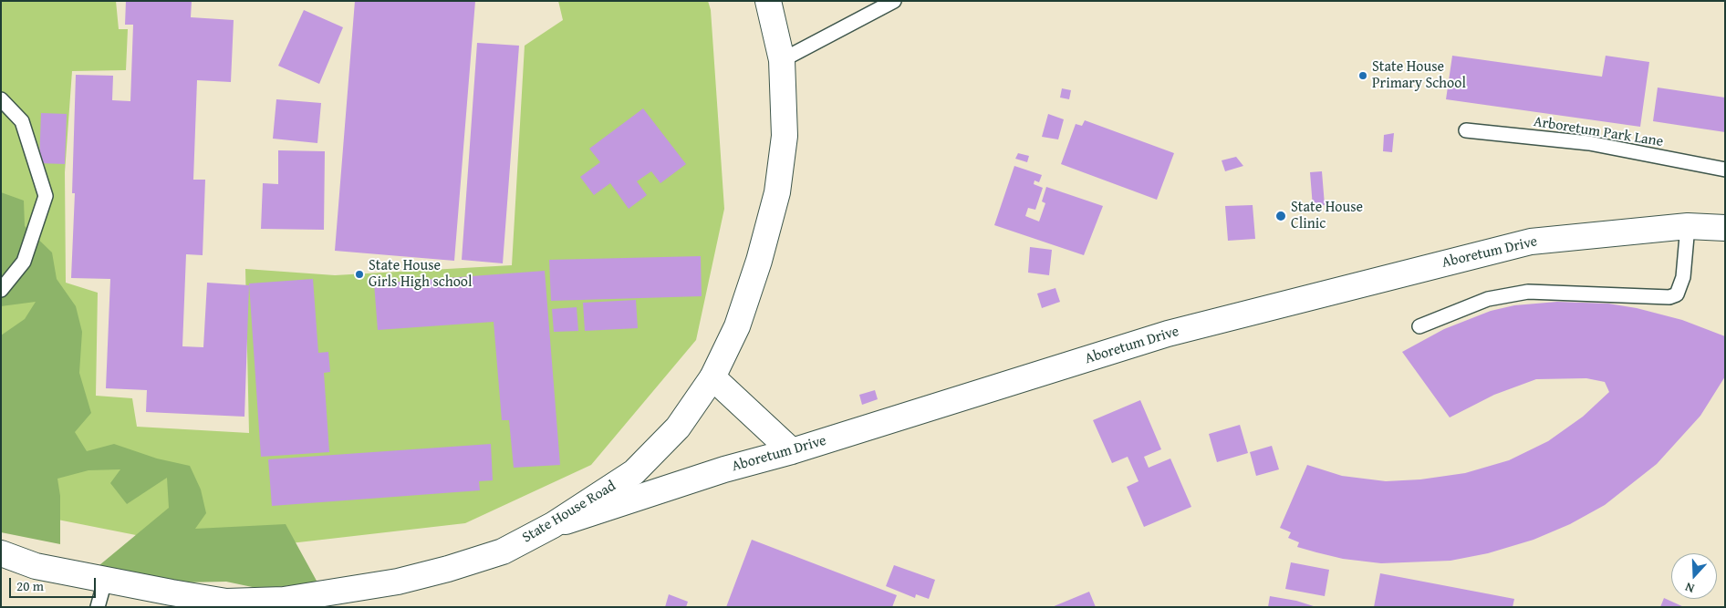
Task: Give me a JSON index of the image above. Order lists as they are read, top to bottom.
{
  "streets": {
    "street": ["Aboretum Drive", "State House Road"],
    "lane": ["Arboretum Park Lane"]
  },
  "crossings": [
    ["Aboretum Drive", "State House Road"]
  ],
  "places": ["State House Primary School", "State House Clinic", "State House Girls High school"],
  "scale_bar": "20 m",
  "north": "bottom"
}
